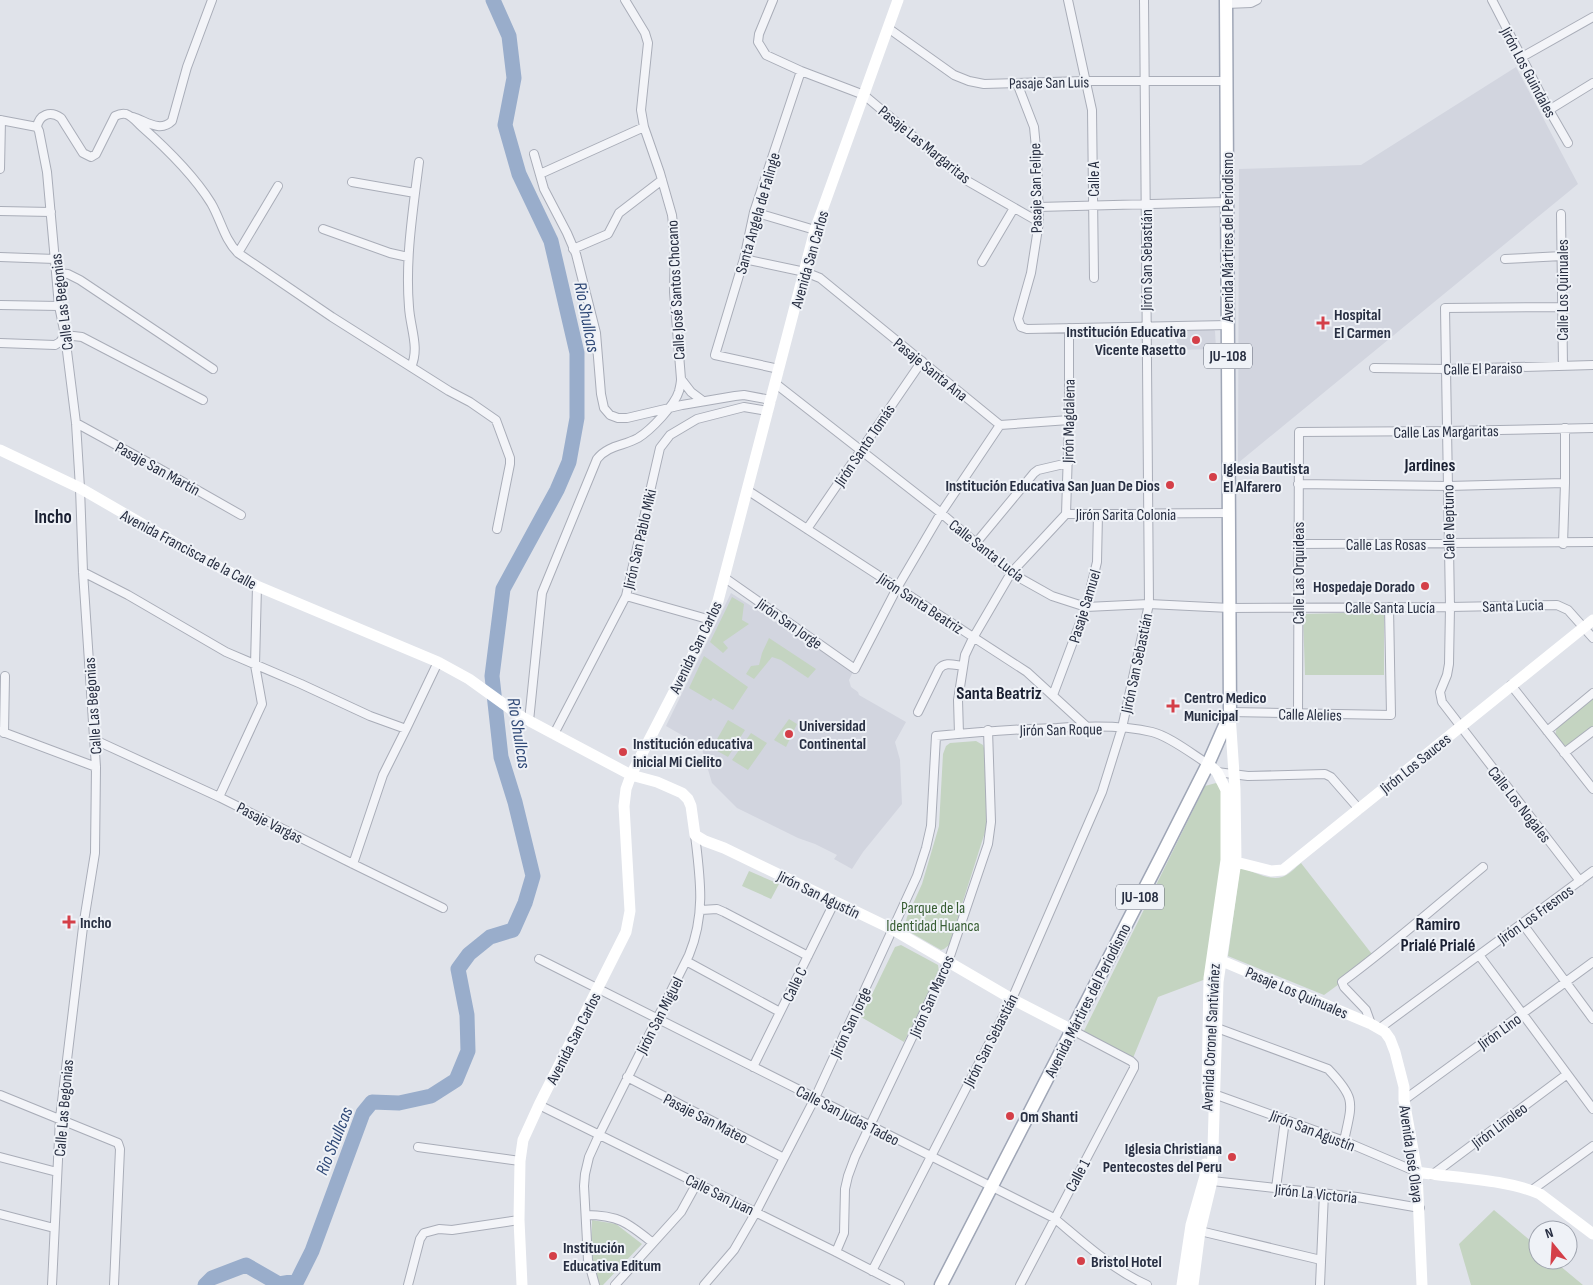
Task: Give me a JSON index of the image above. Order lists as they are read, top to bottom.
{
  "streets": {
    "main road": ["Avenida Mártires del Periodismo", "JU-108"],
    "street": [
      "Jirón Los Guindales",
      "Pasaje San Luis",
      "Pasaje Las Margaritas",
      "Calle A",
      "Pasaje San Felipe",
      "Santa Angela de Falinge",
      "Avenida San Carlos",
      "Jirón San Sebastián",
      "Calle José Santos Chocano",
      "Calle Los Quinuales",
      "Calle Las Begonias",
      "Calle El Paraiso",
      "Pasaje Santa Ana",
      "Jirón Magdalena",
      "Calle Las Margaritas",
      "Jirón Santo Tomás",
      "Pasaje San Martín",
      "Jirón Sarita Colonia",
      "Calle Neptuno",
      "Jirón San Pablo Miki",
      "Calle Las Rosas",
      "Avenida Francisca de la Calle",
      "Calle Santa Lucía",
      "Calle Las Orquideas",
      "Jirón Santa Beatriz",
      "Santa Lucia",
      "Pasaje Samuel",
      "Jirón San Jorge",
      "Calle Alelies",
      "Jirón San Roque",
      "Jirón Los Sauces",
      "Calle Los Nogales",
      "Pasaje Vargas",
      "Jirón San Agustín",
      "Jirón Los Fresnos",
      "Calle C",
      "Pasaje Los Quinuales",
      "Jirón San Marcos",
      "Jirón San Miguel",
      "Jirón Lino",
      "Avenida Coronel Santiváñez",
      "Calle San Judas Tadeo",
      "Pasaje San Mateo",
      "Jirón Linoleo",
      "Avenida José Olaya",
      "Calle 1",
      "Jirón La Victoria",
      "Calle San Juan"
    ]
  },
  "crossings": [
    ["Pasaje San Luis", "Calle A"],
    ["Pasaje San Luis", "Pasaje San Felipe"],
    ["Pasaje San Luis", "Avenida Mártires del Periodismo"],
    ["Pasaje San Luis", "Avenida San Carlos"],
    ["Pasaje San Luis", "Jirón San Sebastián"],
    ["Pasaje Las Margaritas", "Pasaje San Felipe"],
    ["Pasaje Las Margaritas", "Santa Angela de Falinge"],
    ["Pasaje Las Margaritas", "Avenida San Carlos"],
    ["Pasaje San Felipe", "Jirón Magdalena"],
    ["Santa Angela de Falinge", "Avenida San Carlos"],
    ["Santa Angela de Falinge", "Pasaje Santa Ana"],
    ["Avenida Mártires del Periodismo", "Jirón Sarita Colonia"],
    ["Avenida Mártires del Periodismo", "Calle Santa Lucía"],
    ["Avenida Mártires del Periodismo", "Calle Alelies"],
    ["Avenida Mártires del Periodismo", "Jirón San Roque"],
    ["Avenida Mártires del Periodismo", "Jirón San Agustín"],
    ["Avenida Mártires del Periodismo", "Avenida Coronel Santiváñez"],
    ["Avenida Mártires del Periodismo", "Calle San Judas Tadeo"],
    ["Avenida Mártires del Periodismo", "Calle 1"],
    ["Avenida San Carlos", "Pasaje Santa Ana"],
    ["Avenida San Carlos", "Jirón San Pablo Miki"],
    ["Avenida San Carlos", "Calle Santa Lucía"],
    ["Avenida San Carlos", "Jirón Santa Beatriz"],
    ["Avenida San Carlos", "Jirón San Jorge"],
    ["Avenida San Carlos", "Jirón San Miguel"],
    ["Avenida San Carlos", "Calle San Judas Tadeo"],
    ["Avenida San Carlos", "Calle San Juan"],
    ["Jirón San Sebastián", "Jirón Sarita Colonia"],
    ["Jirón San Sebastián", "Calle Santa Lucía"],
    ["Jirón San Sebastián", "Jirón San Roque"],
    ["Jirón San Sebastián", "Jirón San Agustín"],
    ["Jirón San Sebastián", "Calle San Judas Tadeo"],
    ["Jirón San Sebastián", "Calle San Juan"],
    ["Calle Los Quinuales", "Calle El Paraiso"],
    ["Calle Los Quinuales", "Calle Neptuno"],
    ["Calle Las Begonias", "Pasaje San Martín"],
    ["Calle Las Begonias", "Avenida Francisca de la Calle"],
    ["Calle Las Begonias", "Pasaje Vargas"],
    ["Calle El Paraiso", "Calle Neptuno"],
    ["Pasaje Santa Ana", "Jirón Santo Tomás"],
    ["Jirón Magdalena", "Jirón Sarita Colonia"],
    ["Calle Las Margaritas", "Calle Neptuno"],
    ["Calle Las Margaritas", "Calle Las Orquideas"],
    ["Jirón Santo Tomás", "Calle Santa Lucía"],
    ["Jirón Santo Tomás", "Jirón Santa Beatriz"],
    ["Jirón Sarita Colonia", "Calle Santa Lucía"],
    ["Jirón Sarita Colonia", "Jirón Santa Beatriz"],
    ["Jirón Sarita Colonia", "Pasaje Samuel"],
    ["Jirón Sarita Colonia", "Jirón San Roque"],
    ["Calle Neptuno", "Calle Las Rosas"],
    ["Calle Neptuno", "Calle Santa Lucía"],
    ["Calle Neptuno", "Santa Lucia"],
    ["Calle Neptuno", "Jirón Los Sauces"],
    ["Calle Neptuno", "Calle Los Nogales"],
    ["Jirón San Pablo Miki", "Jirón San Miguel"],
    ["Calle Las Rosas", "Calle Las Orquideas"],
    ["Avenida Francisca de la Calle", "Jirón San Miguel"],
    ["Calle Santa Lucía", "Calle Las Orquideas"],
    ["Calle Santa Lucía", "Santa Lucia"],
    ["Calle Santa Lucía", "Pasaje Samuel"],
    ["Calle Santa Lucía", "Calle Alelies"],
    ["Calle Las Orquideas", "Calle Alelies"],
    ["Jirón Santa Beatriz", "Pasaje Samuel"],
    ["Jirón Santa Beatriz", "Jirón San Jorge"],
    ["Jirón Santa Beatriz", "Jirón San Roque"],
    ["Santa Lucia", "Jirón Los Sauces"],
    ["Jirón San Jorge", "Jirón San Roque"],
    ["Jirón San Jorge", "Jirón San Agustín"],
    ["Jirón San Jorge", "Calle San Judas Tadeo"],
    ["Jirón San Jorge", "Pasaje San Mateo"],
    ["Jirón San Jorge", "Calle San Juan"],
    ["Jirón San Roque", "Jirón San Marcos"],
    ["Jirón San Roque", "Avenida Coronel Santiváñez"],
    ["Jirón Los Sauces", "Calle Los Nogales"],
    ["Jirón Los Sauces", "Avenida Coronel Santiváñez"],
    ["Calle Los Nogales", "Jirón Los Fresnos"],
    ["Jirón San Agustín", "Calle C"],
    ["Jirón San Agustín", "Jirón San Marcos"],
    ["Jirón San Agustín", "Jirón San Miguel"],
    ["Jirón San Agustín", "Avenida Coronel Santiváñez"],
    ["Jirón San Agustín", "Avenida José Olaya"],
    ["Jirón San Agustín", "Calle 1"],
    ["Jirón Los Fresnos", "Pasaje Los Quinuales"],
    ["Jirón Los Fresnos", "Avenida José Olaya"],
    ["Calle C", "Calle San Judas Tadeo"],
    ["Pasaje Los Quinuales", "Avenida Coronel Santiváñez"],
    ["Pasaje Los Quinuales", "Avenida José Olaya"],
    ["Jirón San Marcos", "Calle San Judas Tadeo"],
    ["Jirón San Marcos", "Calle San Juan"],
    ["Jirón San Miguel", "Calle San Judas Tadeo"],
    ["Jirón San Miguel", "Pasaje San Mateo"],
    ["Jirón San Miguel", "Calle San Juan"],
    ["Jirón Lino", "Avenida José Olaya"],
    ["Avenida Coronel Santiváñez", "Jirón La Victoria"],
    ["Calle San Judas Tadeo", "Calle 1"],
    ["Avenida José Olaya", "Jirón La Victoria"]
  ],
  "districts": [
    "Jardines",
    "Incho",
    "Santa Beatriz",
    "Ramiro Prialé Prialé"
  ],
  "water": ["Rio Shullcas"],
  "parks": ["Parque de la Identidad Huanca"],
  "places": {
    "health": ["Hospital El Carmen", "Centro Medico Municipal", "Incho"],
    "other": [
      "Institución Educativa Vicente Rasetto",
      "Iglesia Bautista El Alfarero",
      "Institución Educativa San Juan De Dios",
      "Hospedaje Dorado",
      "Universidad Continental",
      "Institución educativa inicial Mi Cielito",
      "Om Shanti",
      "Iglesia Christiana Pentecostes del Peru",
      "Institución Educativa Editum",
      "Bristol Hotel"
    ]
  },
  "north": "top"
}
